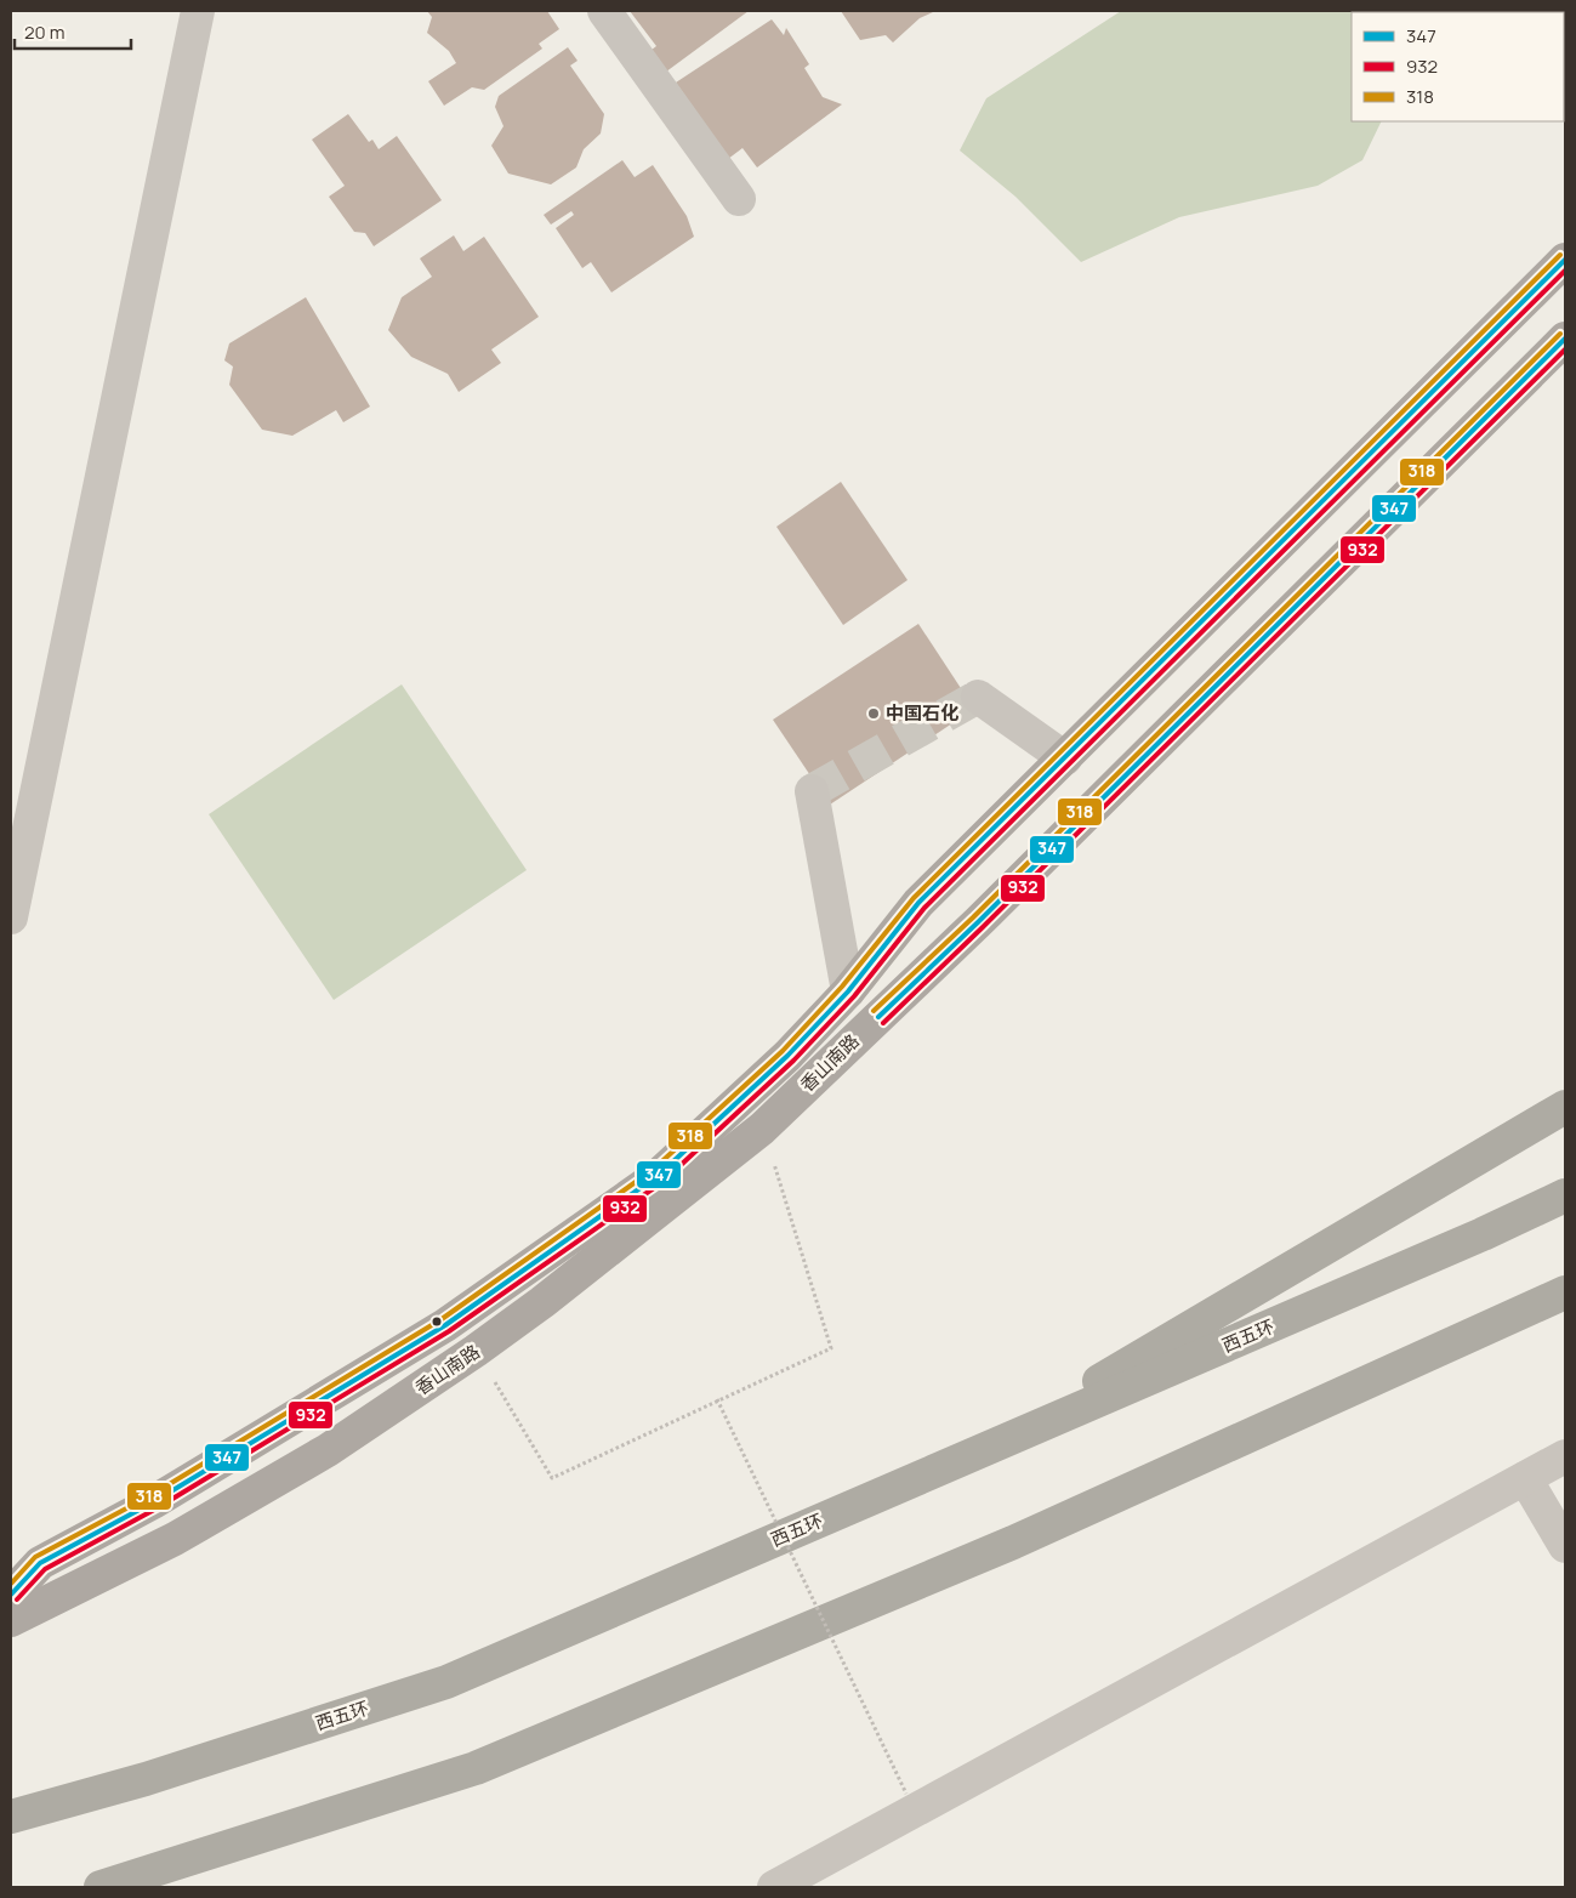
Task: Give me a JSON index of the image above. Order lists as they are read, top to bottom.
{
  "streets": {
    "highway": ["西五环"],
    "main road": ["香山南路"]
  },
  "places": ["中国石化"],
  "lines": ["transit line 318", "transit line 347", "transit line 932"],
  "legend": ["347", "932", "318"],
  "scale_bar": "20 m"
}
